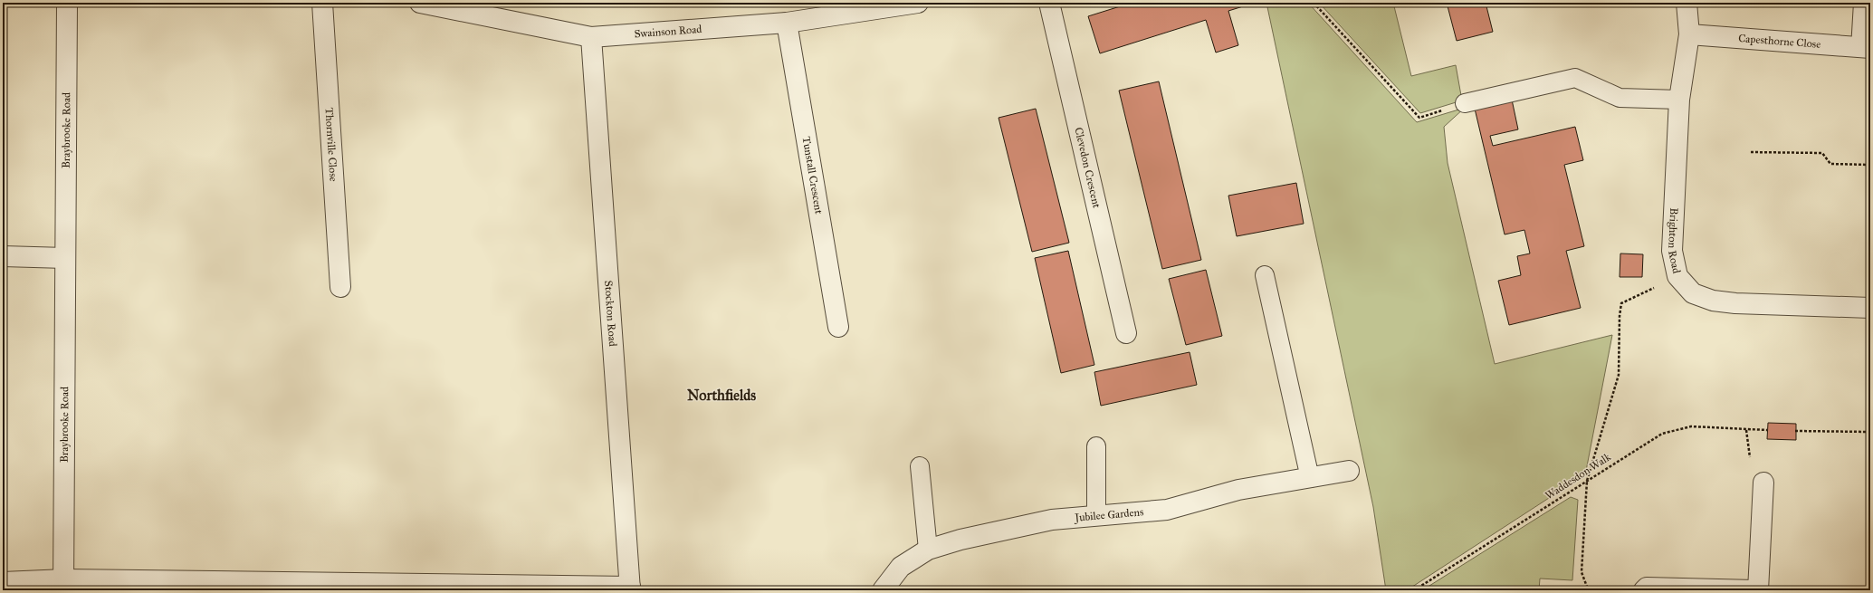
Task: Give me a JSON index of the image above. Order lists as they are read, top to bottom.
{
  "streets": {
    "street": [
      "Swainson Road",
      "Capesthorne Close",
      "Braybrooke Road",
      "Thornville Close",
      "Clevedon Crescent",
      "Tunstall Crescent",
      "Brighton Road",
      "Stockton Road",
      "Jubilee Gardens"
    ],
    "path": ["Waddesdon Walk"]
  },
  "crossings": [
    ["Swainson Road", "Tunstall Crescent"],
    ["Swainson Road", "Stockton Road"],
    ["Capesthorne Close", "Brighton Road"]
  ],
  "districts": ["Northfields"]
}
